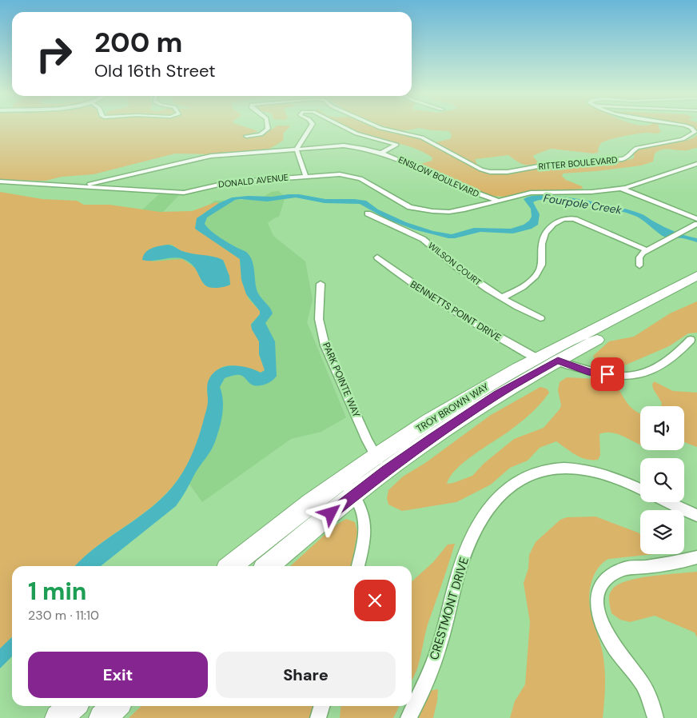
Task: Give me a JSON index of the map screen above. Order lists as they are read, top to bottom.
{
  "streets": {
    "main road": ["TROY BROWN WAY"],
    "street": [
      "RITTER BOULEVARD",
      "ENSLOW BOULEVARD",
      "DONALD AVENUE",
      "WILSON COURT",
      "BENNETTS POINT DRIVE",
      "PARK POINTE WAY",
      "CRESTMONT DRIVE"
    ]
  },
  "crossings": [
    ["ENSLOW BOULEVARD", "DONALD AVENUE"],
    ["BENNETTS POINT DRIVE", "TROY BROWN WAY"],
    ["PARK POINTE WAY", "TROY BROWN WAY"]
  ],
  "water": ["Fourpole Creek"],
  "page": {
    "turn": ["200 m", "Old 16th Street"],
    "heading": ["1 min", "230 m · 11:10"],
    "buttons": ["Exit", "Share"]
  }
}
